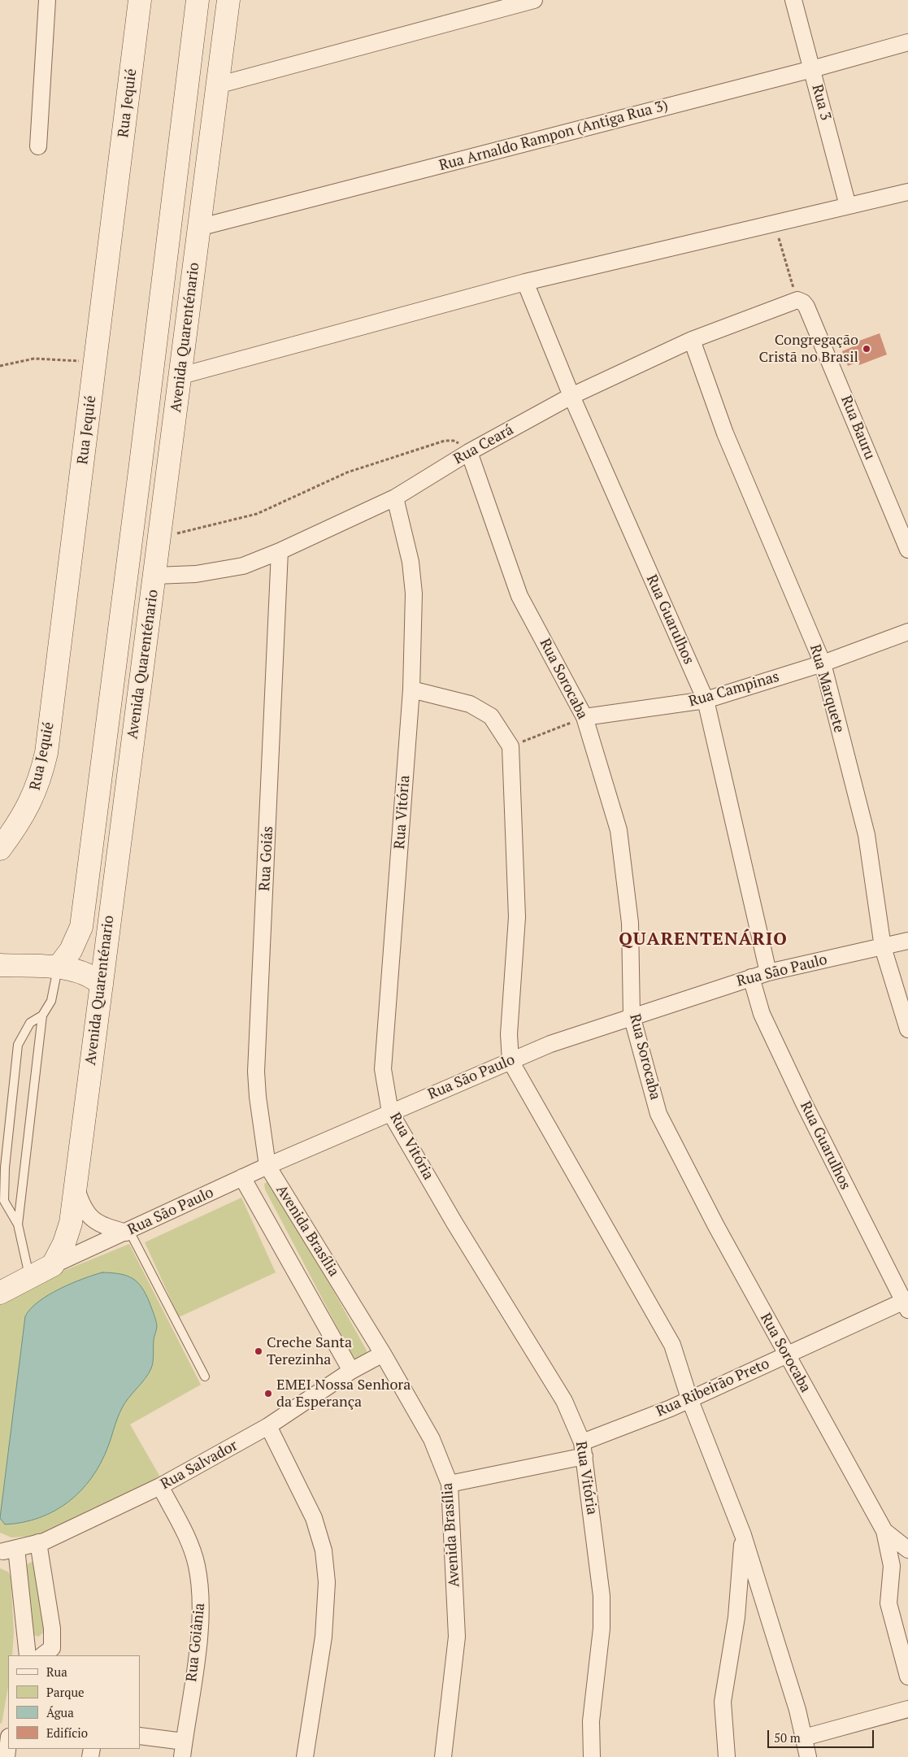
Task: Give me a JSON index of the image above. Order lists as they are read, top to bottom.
{
  "streets": {
    "main road": ["Rua Jequié", "Avenida Quarenténario"],
    "street": [
      "Rua 3",
      "Rua Arnaldo Rampon (Antiga Rua 3)",
      "Rua Bauru",
      "Rua Ceará",
      "Rua Guarulhos",
      "Rua Sorocaba",
      "Rua Marquete",
      "Rua Campinas",
      "Rua Vitória",
      "Rua Goiás",
      "Rua São Paulo",
      "Avenida Brasília",
      "Rua Ribeirão Preto",
      "Rua Salvador",
      "Rua Goiânia"
    ]
  },
  "crossings": [
    ["Rua 3", "Rua Arnaldo Rampon (Antiga Rua 3)"],
    ["Rua Arnaldo Rampon (Antiga Rua 3)", "Avenida Quarenténario"],
    ["Avenida Quarenténario", "Rua Ceará"],
    ["Avenida Quarenténario", "Rua São Paulo"],
    ["Rua Bauru", "Rua Ceará"],
    ["Rua Ceará", "Rua Guarulhos"],
    ["Rua Ceará", "Rua Sorocaba"],
    ["Rua Ceará", "Rua Marquete"],
    ["Rua Ceará", "Rua Vitória"],
    ["Rua Ceará", "Rua Goiás"],
    ["Rua Guarulhos", "Rua Campinas"],
    ["Rua Guarulhos", "Rua São Paulo"],
    ["Rua Guarulhos", "Rua Ribeirão Preto"],
    ["Rua Sorocaba", "Rua Campinas"],
    ["Rua Sorocaba", "Rua São Paulo"],
    ["Rua Sorocaba", "Rua Ribeirão Preto"],
    ["Rua Marquete", "Rua Campinas"],
    ["Rua Marquete", "Rua São Paulo"],
    ["Rua Vitória", "Rua São Paulo"],
    ["Rua Vitória", "Rua Ribeirão Preto"],
    ["Rua Goiás", "Rua São Paulo"],
    ["Rua Goiás", "Avenida Brasília"],
    ["Rua São Paulo", "Avenida Brasília"],
    ["Avenida Brasília", "Rua Ribeirão Preto"],
    ["Avenida Brasília", "Rua Salvador"],
    ["Rua Salvador", "Rua Goiânia"]
  ],
  "districts": ["QUARENTENÁRIO"],
  "places": ["Congregação Cristã no Brasil", "Creche Santa Terezinha", "EMEI Nossa Senhora da Esperança"],
  "legend": [
    "Rua",
    "Parque",
    "Água",
    "Edifício"
  ],
  "scale_bar": "50 m"
}
